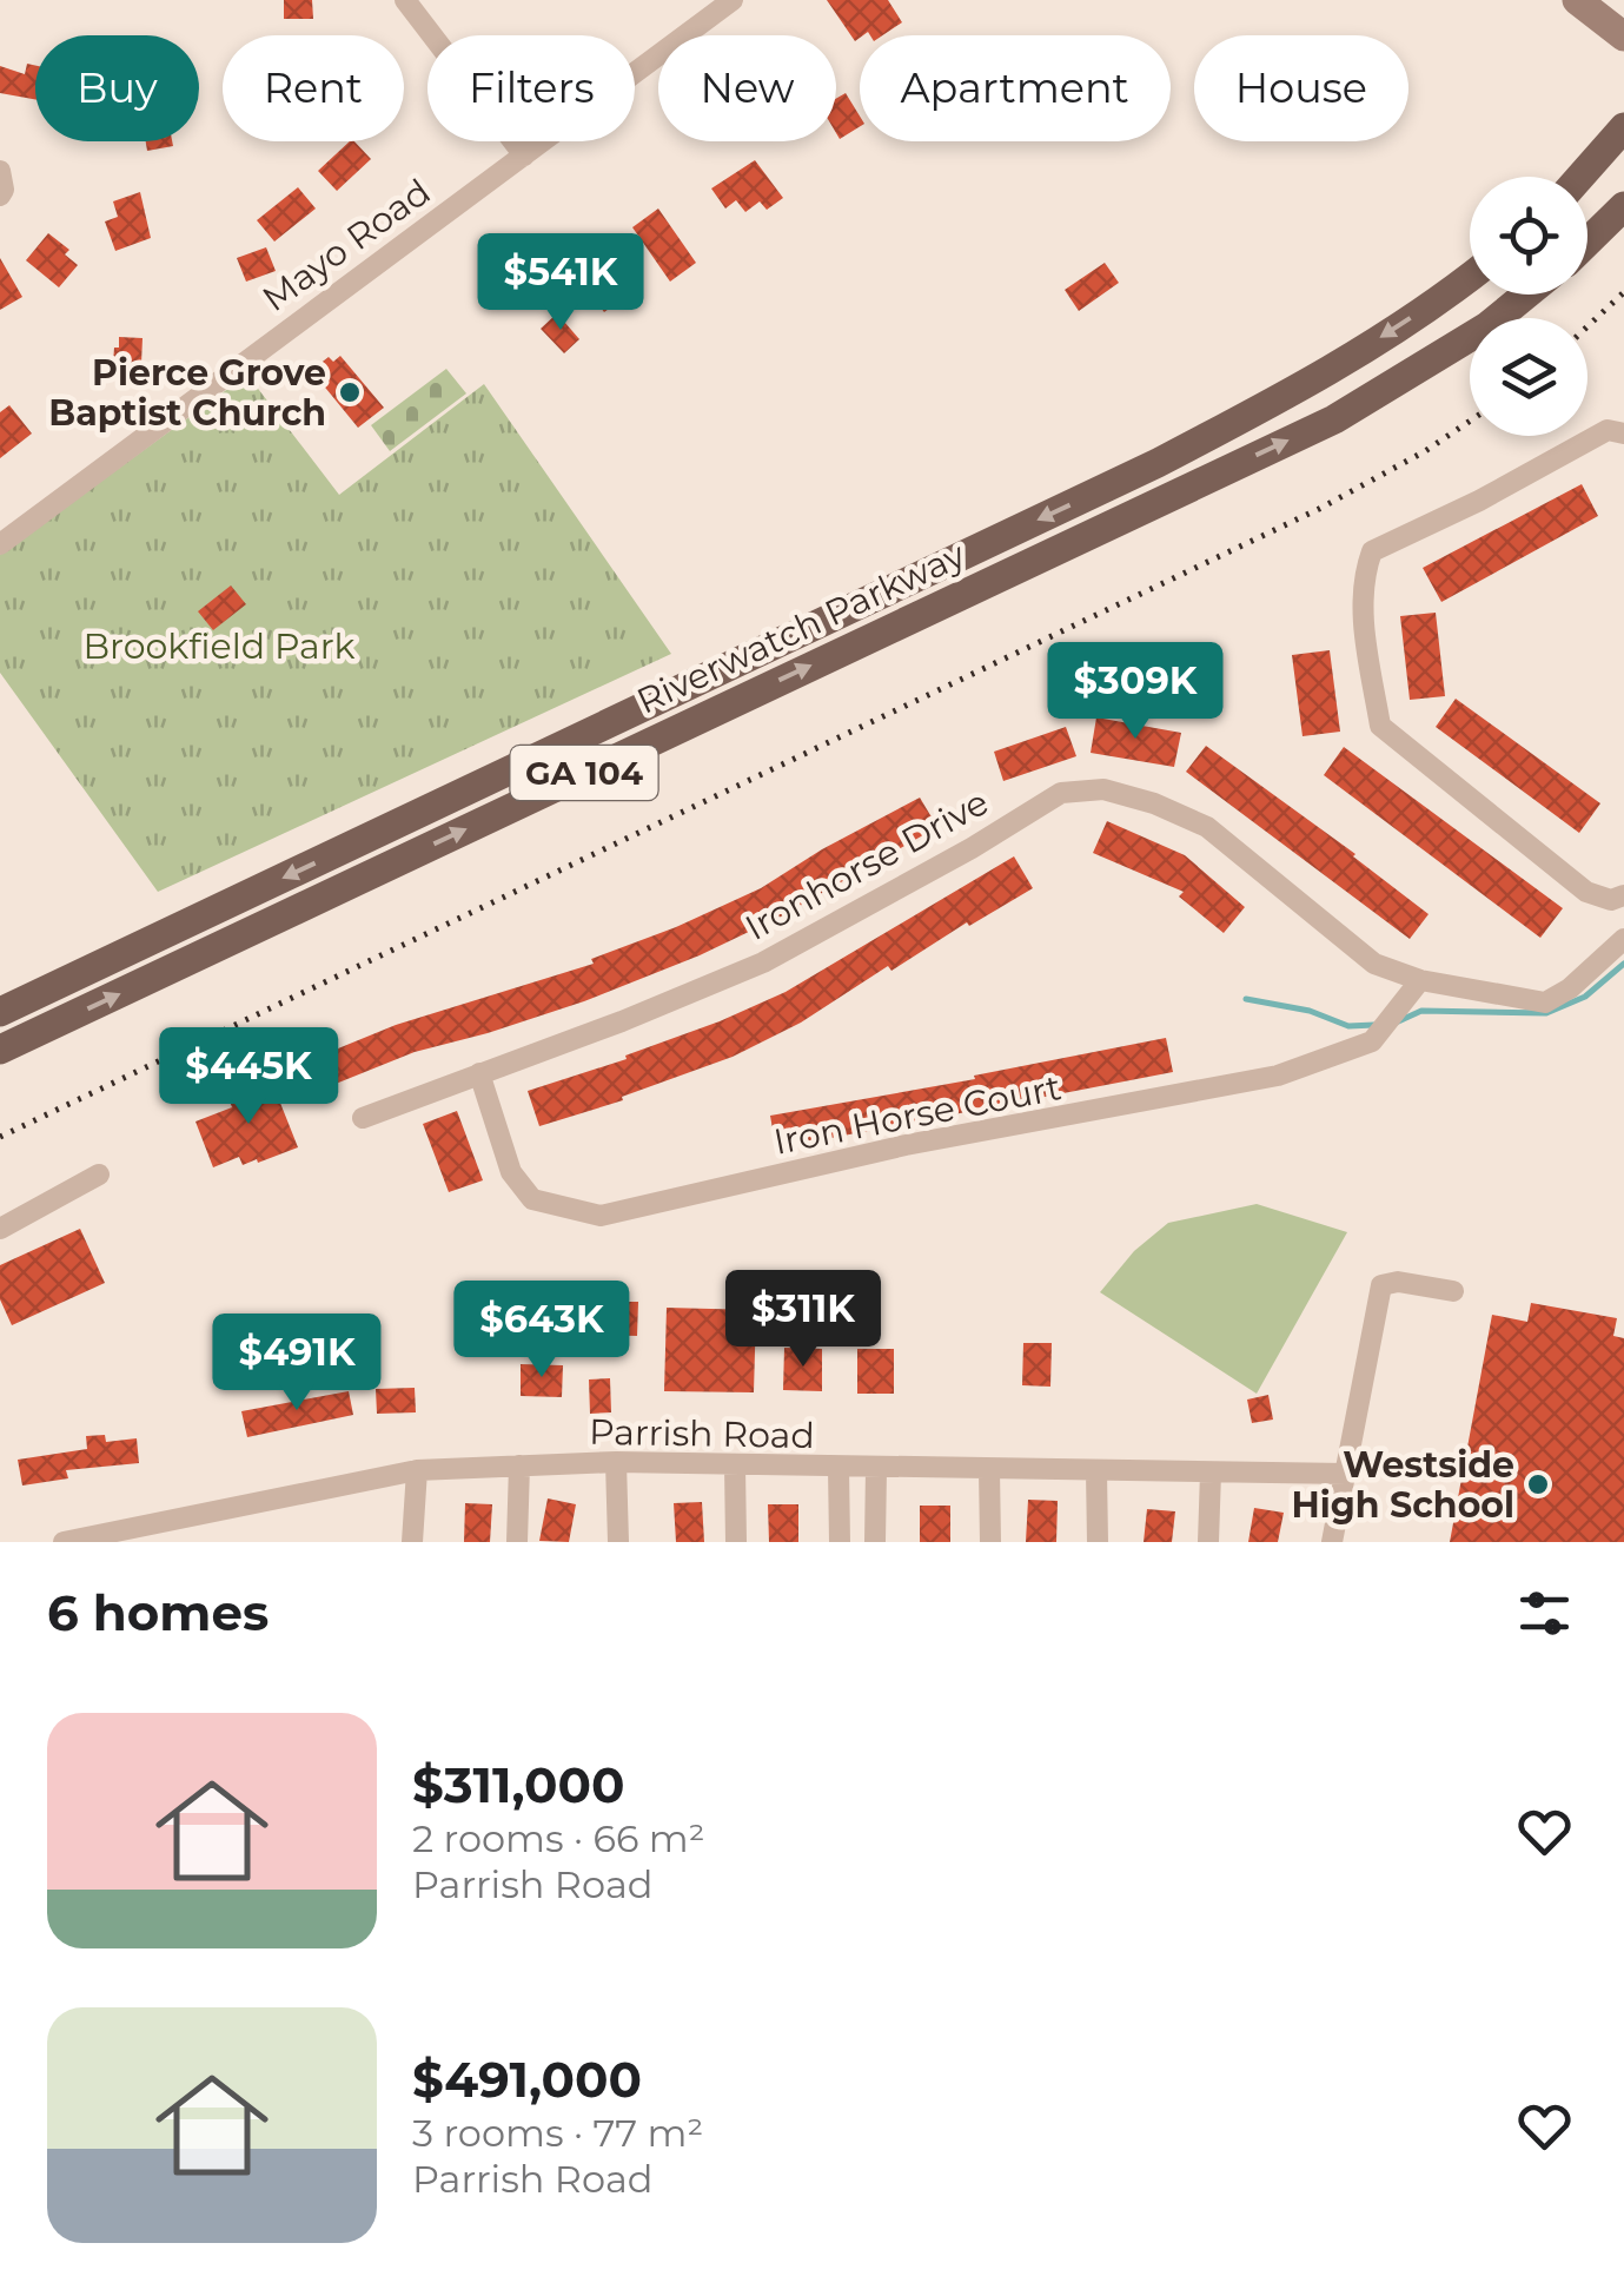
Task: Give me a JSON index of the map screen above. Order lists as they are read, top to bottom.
{
  "streets": {
    "main road": ["Riverwatch Parkway", "GA 104"],
    "street": [
      "Mayo Road",
      "Ironhorse Drive",
      "Iron Horse Court",
      "Parrish Road"
    ]
  },
  "crossings": [
    ["Ironhorse Drive", "Iron Horse Court"]
  ],
  "parks": ["Brookfield Park"],
  "places": ["Pierce Grove Baptist Church", "Westside High School"],
  "page": {
    "chip": [
      "Buy",
      "Rent",
      "Filters",
      "New",
      "Apartment",
      "House"
    ],
    "price": [
      "$541K",
      "$309K",
      "$445K",
      "$311K",
      "$643K",
      "$491K"
    ],
    "heading": "6 homes",
    "list": [
      {
        "name": "$311,000",
        "note": "2 rooms · 66 m² · Parrish Road"
      },
      {
        "name": "$491,000",
        "note": "3 rooms · 77 m² · Parrish Road"
      }
    ]
  }
}
